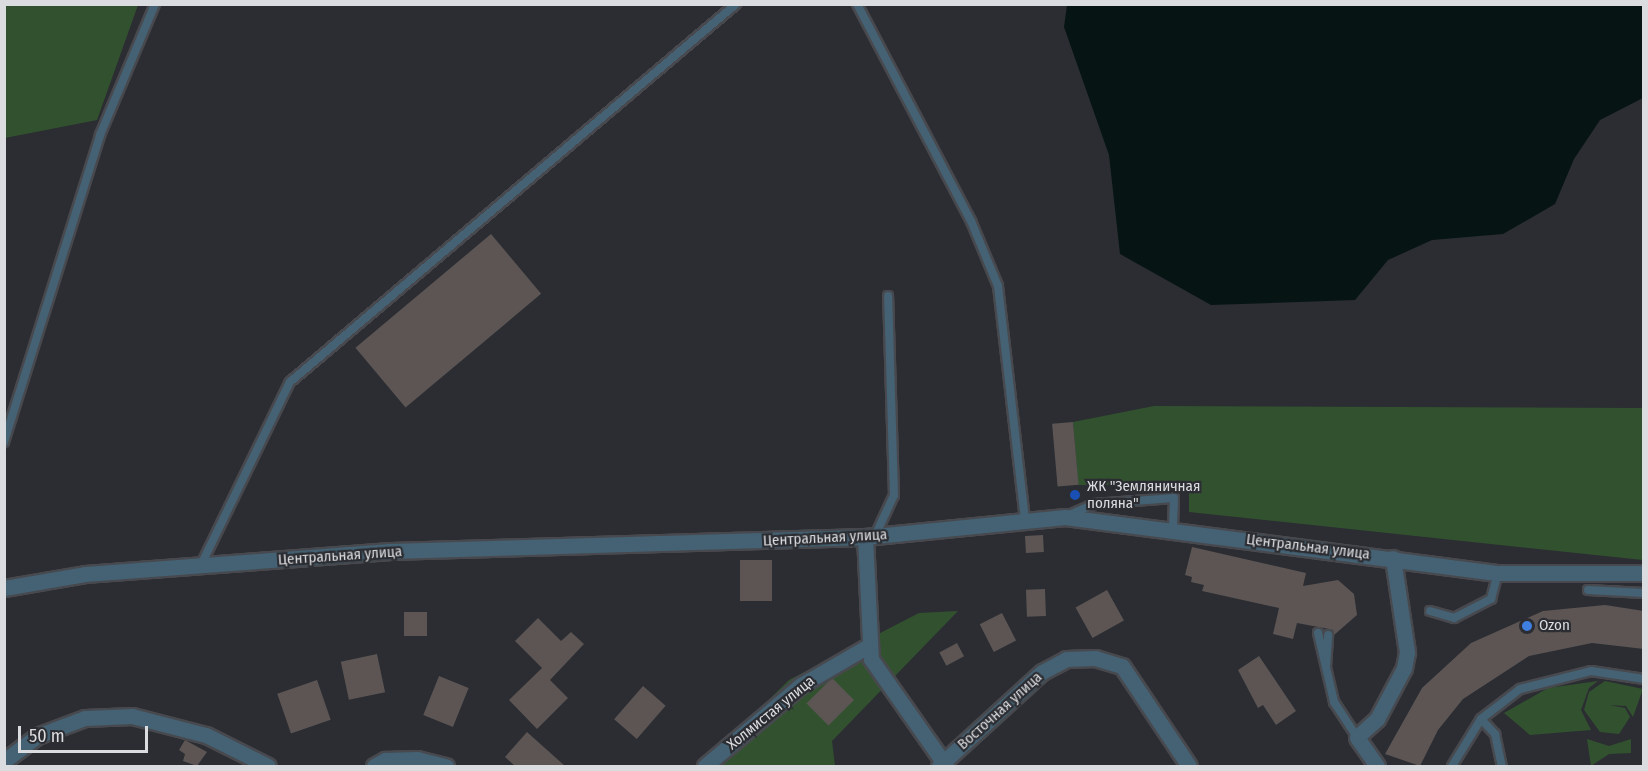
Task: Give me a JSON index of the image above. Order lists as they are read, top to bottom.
{
  "streets": {
    "street": ["Центральная улица", "Восточная улица", "Холмистая улица"]
  },
  "places": ["ЖК \"Земляничная поляна\"", "Ozon"],
  "scale_bar": "50 m"
}
